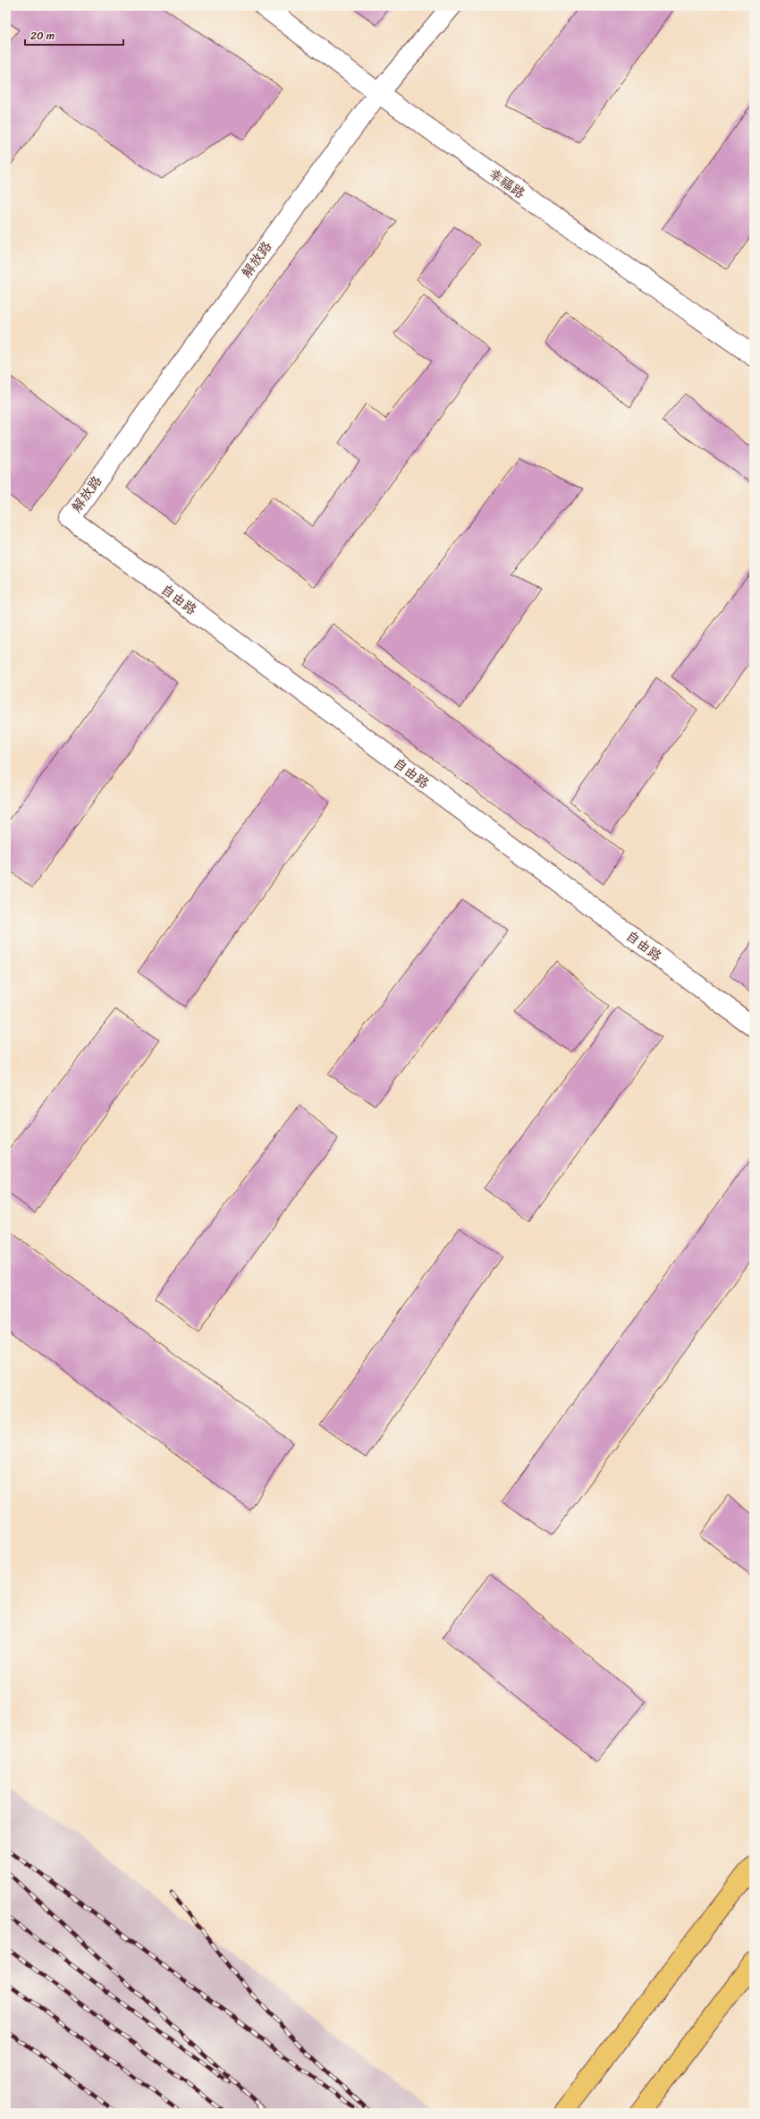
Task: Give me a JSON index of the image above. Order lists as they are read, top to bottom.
{
  "streets": {
    "street": ["幸福路", "解放路", "自由路"]
  },
  "crossings": [
    ["幸福路", "解放路"],
    ["解放路", "自由路"]
  ],
  "scale_bar": "20 m"
}
